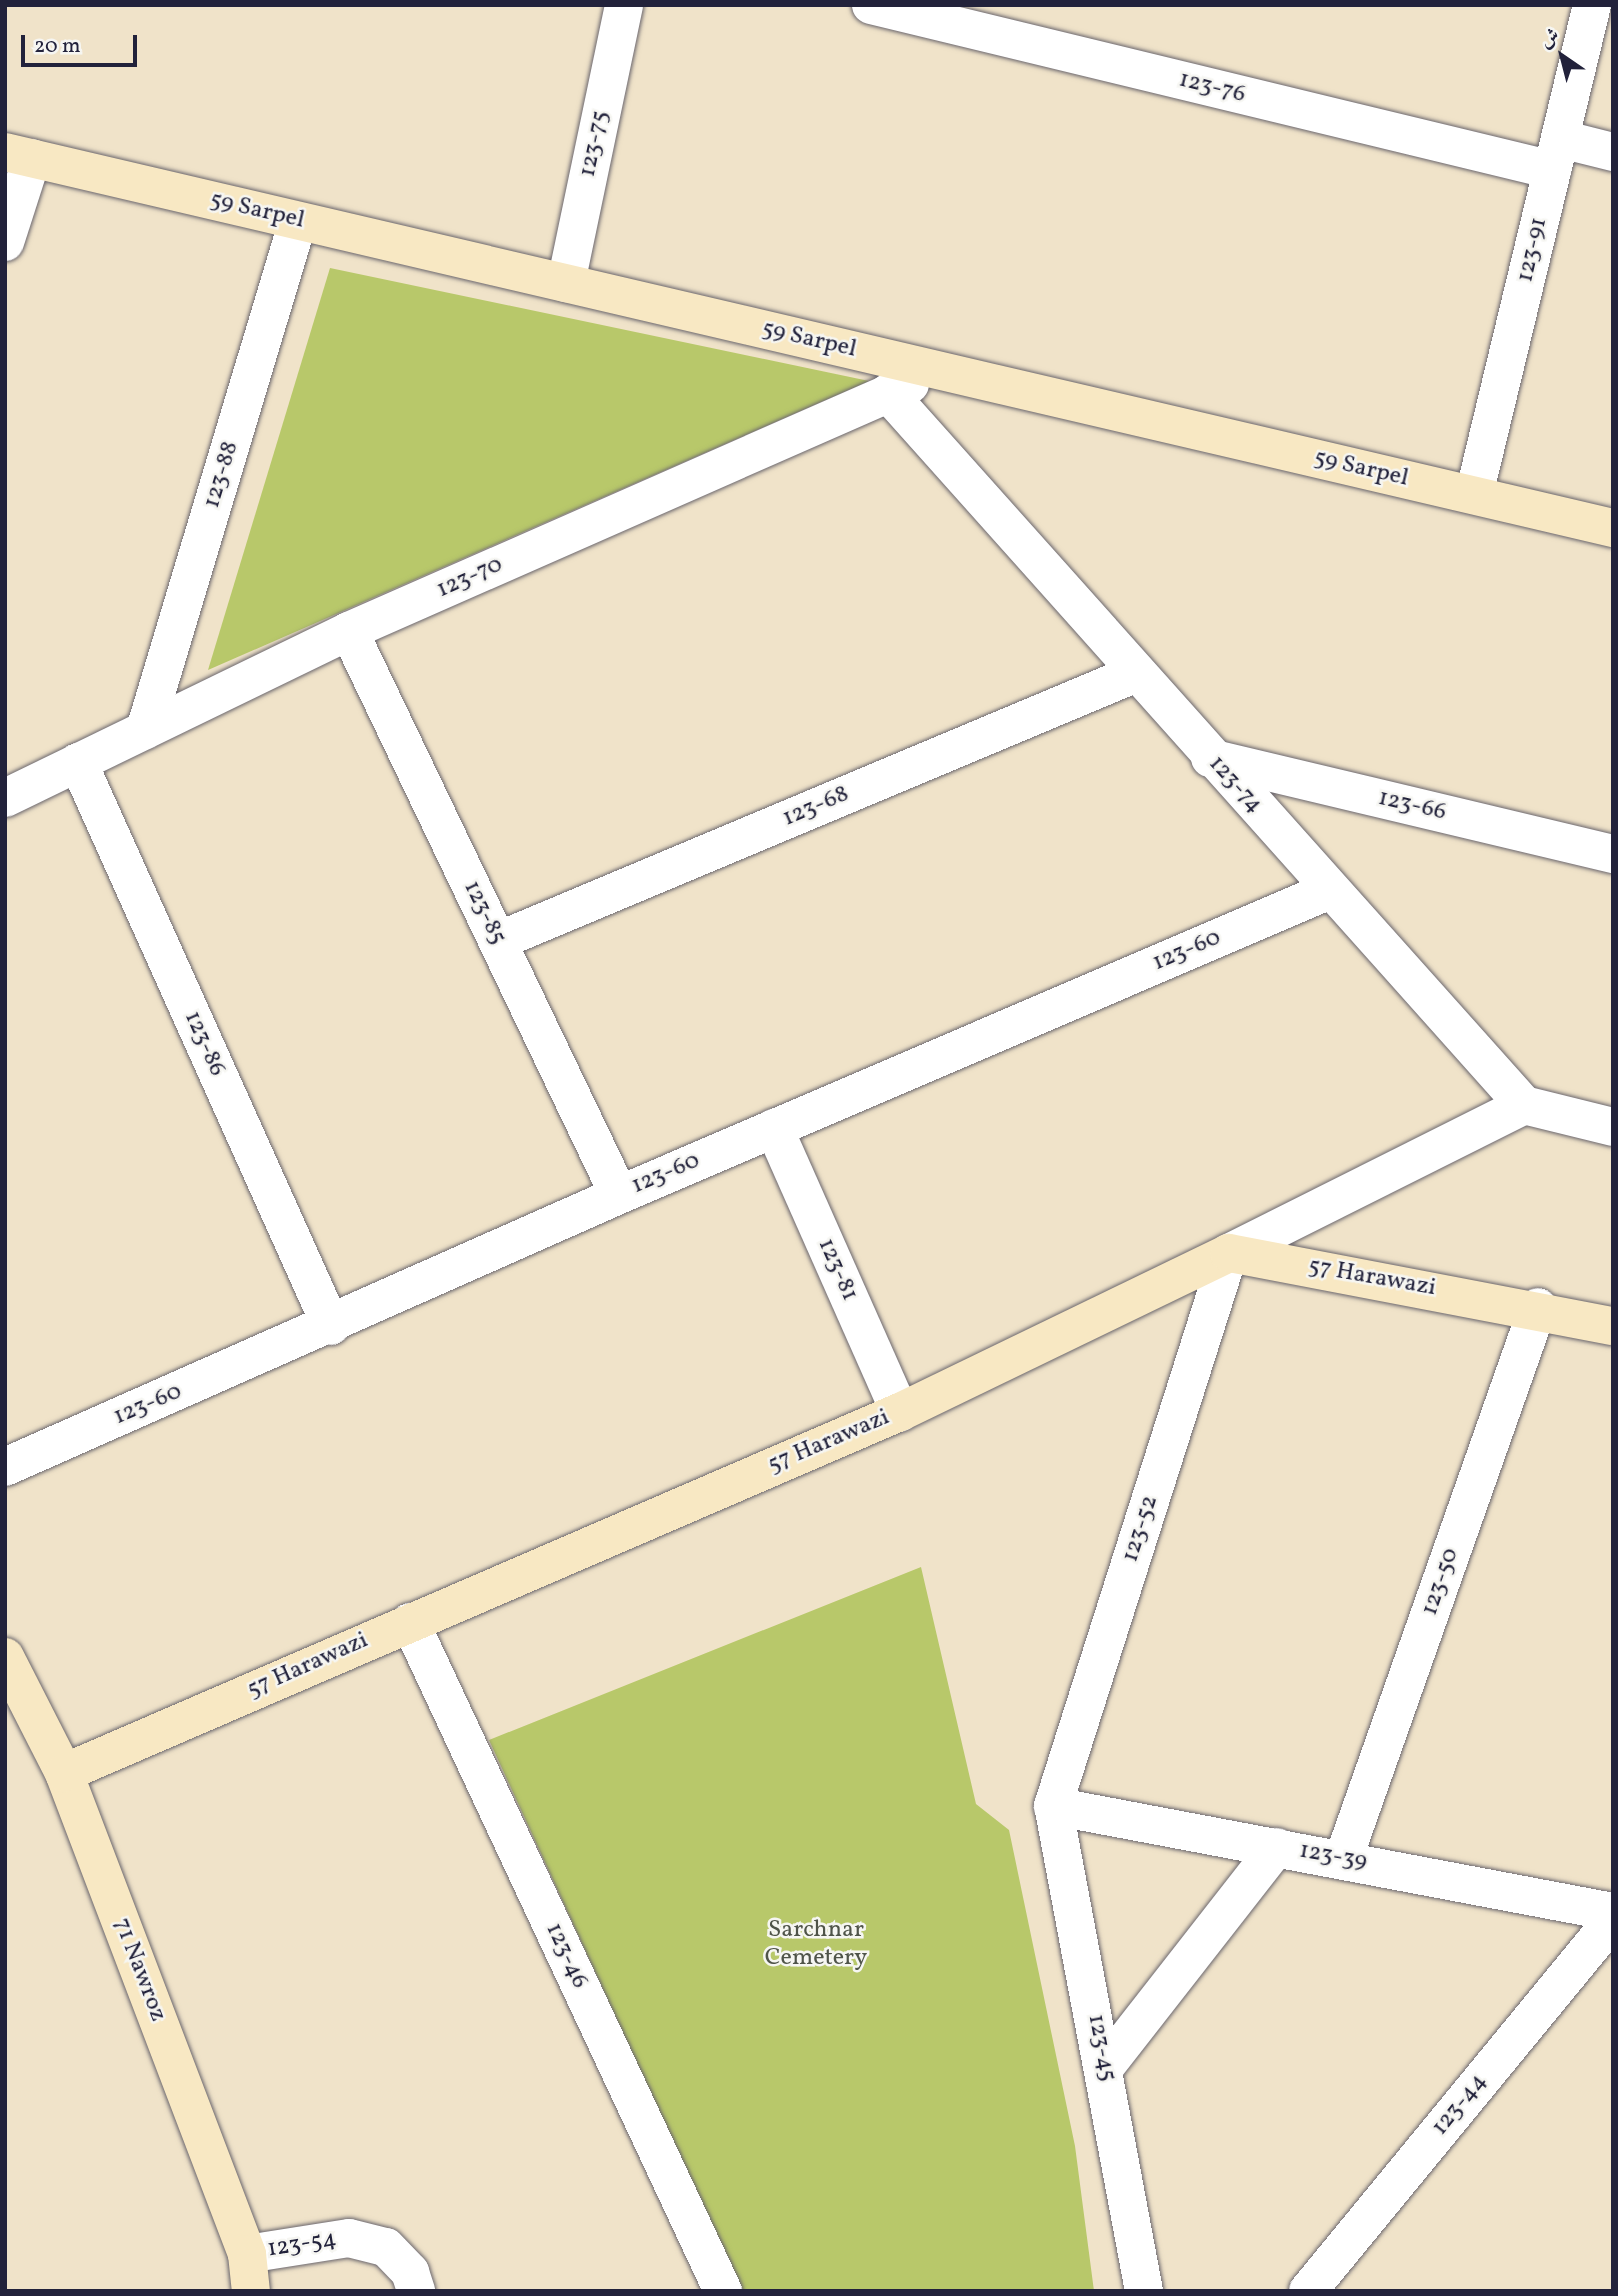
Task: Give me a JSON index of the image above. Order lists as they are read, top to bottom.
{
  "streets": {
    "street": [
      "123-76",
      "123-75",
      "59 Sarpel",
      "123-91",
      "123-88",
      "123-70",
      "123-74",
      "123-66",
      "123-68",
      "123-85",
      "123-60",
      "123-86",
      "123-81",
      "57 Harawazi",
      "123-52",
      "123-50",
      "123-39",
      "123-46",
      "71 Nawroz",
      "123-45",
      "123-44",
      "123-54"
    ]
  },
  "crossings": [
    ["123-76", "123-91"],
    ["123-75", "59 Sarpel"],
    ["59 Sarpel", "123-91"],
    ["59 Sarpel", "123-88"],
    ["59 Sarpel", "123-70"],
    ["123-88", "123-70"],
    ["123-70", "123-74"],
    ["123-70", "123-85"],
    ["123-70", "123-86"],
    ["123-74", "123-66"],
    ["123-74", "123-68"],
    ["123-74", "123-60"],
    ["123-68", "123-85"],
    ["123-85", "123-60"],
    ["123-60", "123-86"],
    ["123-60", "123-81"],
    ["123-81", "57 Harawazi"],
    ["57 Harawazi", "123-52"],
    ["57 Harawazi", "123-50"],
    ["57 Harawazi", "123-46"],
    ["57 Harawazi", "71 Nawroz"],
    ["123-52", "123-39"],
    ["123-52", "123-45"],
    ["123-50", "123-39"],
    ["123-39", "123-45"],
    ["71 Nawroz", "123-54"]
  ],
  "parks": ["Sarchnar Cemetery"],
  "scale_bar": "20 m",
  "north": "top left"
}
